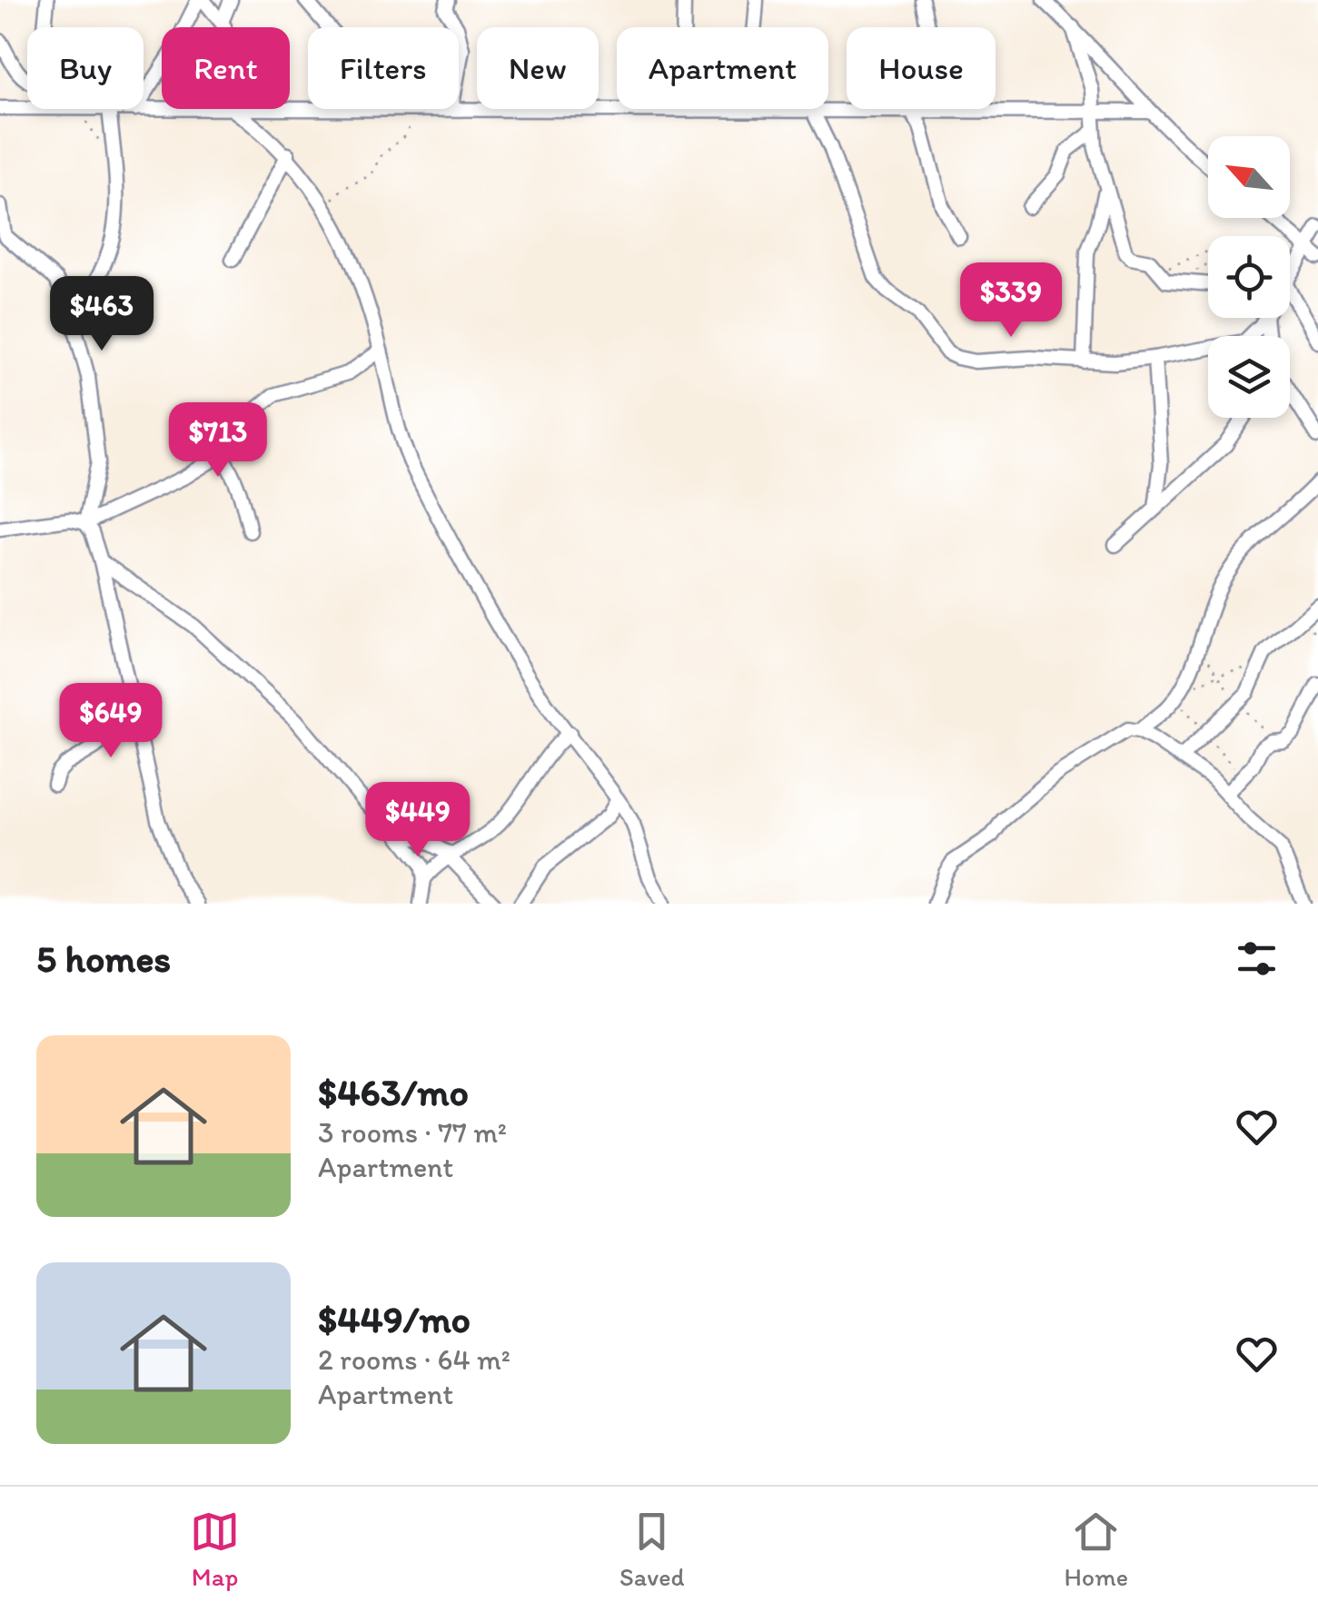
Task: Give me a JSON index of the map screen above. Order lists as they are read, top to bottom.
{
  "north": "top left",
  "page": {
    "chip": [
      "Buy",
      "Rent",
      "Filters",
      "New",
      "Apartment",
      "House"
    ],
    "price": [
      "$339",
      "$463",
      "$713",
      "$649",
      "$449"
    ],
    "heading": "5 homes",
    "list": [
      {
        "name": "$463/mo",
        "note": "3 rooms · 77 m² · Apartment"
      },
      {
        "name": "$449/mo",
        "note": "2 rooms · 64 m² · Apartment"
      }
    ],
    "tabs": ["Map", "Saved", "Home"]
  }
}
